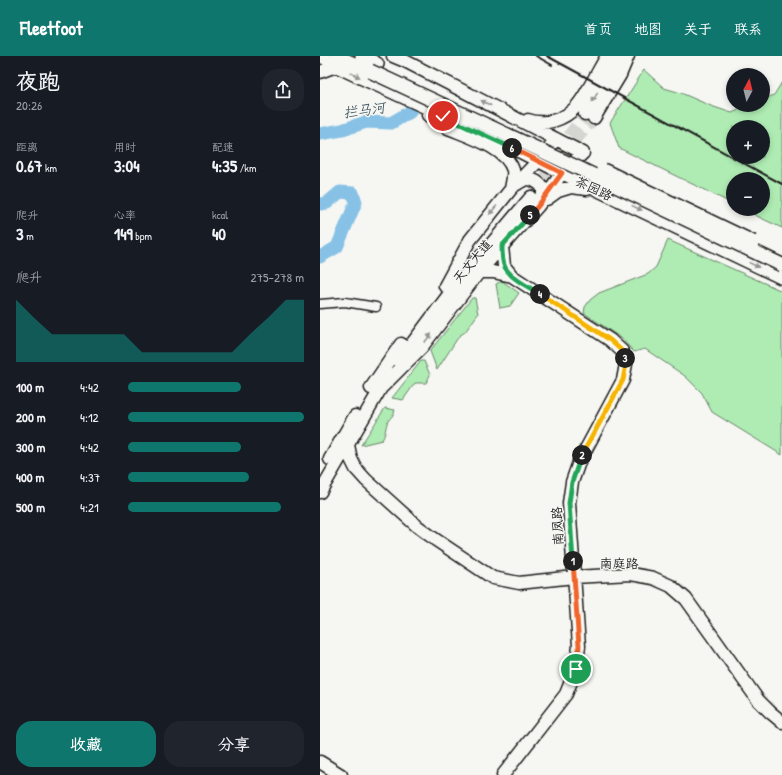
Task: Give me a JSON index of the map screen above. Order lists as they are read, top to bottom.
{
  "streets": {
    "main road": ["茶园路"],
    "street": ["天文大道", "南凤路", "南庭路"]
  },
  "crossings": [
    ["茶园路", "天文大道"],
    ["南凤路", "南庭路"]
  ],
  "water": ["拦马河"],
  "north": "top",
  "page": {
    "header": "Fleetfoot",
    "nav": [
      "首页",
      "地图",
      "关于",
      "联系"
    ],
    "heading": ["夜跑", "20:26"],
    "map_buttons": ["+", "−"],
    "stats": [
      ["距离", "0.67 km"],
      ["用时", "3:04"],
      ["配速", "4:35 /km"],
      ["爬升", "3 m"],
      ["心率", "149 bpm"],
      ["kcal", "40"]
    ],
    "pins": [
      "6",
      "5",
      "4",
      "3",
      "2",
      "1"
    ],
    "chart": ["爬升", "275–278 m"],
    "list": [
      {
        "name": "100 m",
        "note": "4:42"
      },
      {
        "name": "200 m",
        "note": "4:12"
      },
      {
        "name": "300 m",
        "note": "4:42"
      },
      {
        "name": "400 m",
        "note": "4:37"
      },
      {
        "name": "500 m",
        "note": "4:21"
      }
    ],
    "buttons": ["收藏", "分享"]
  }
}
